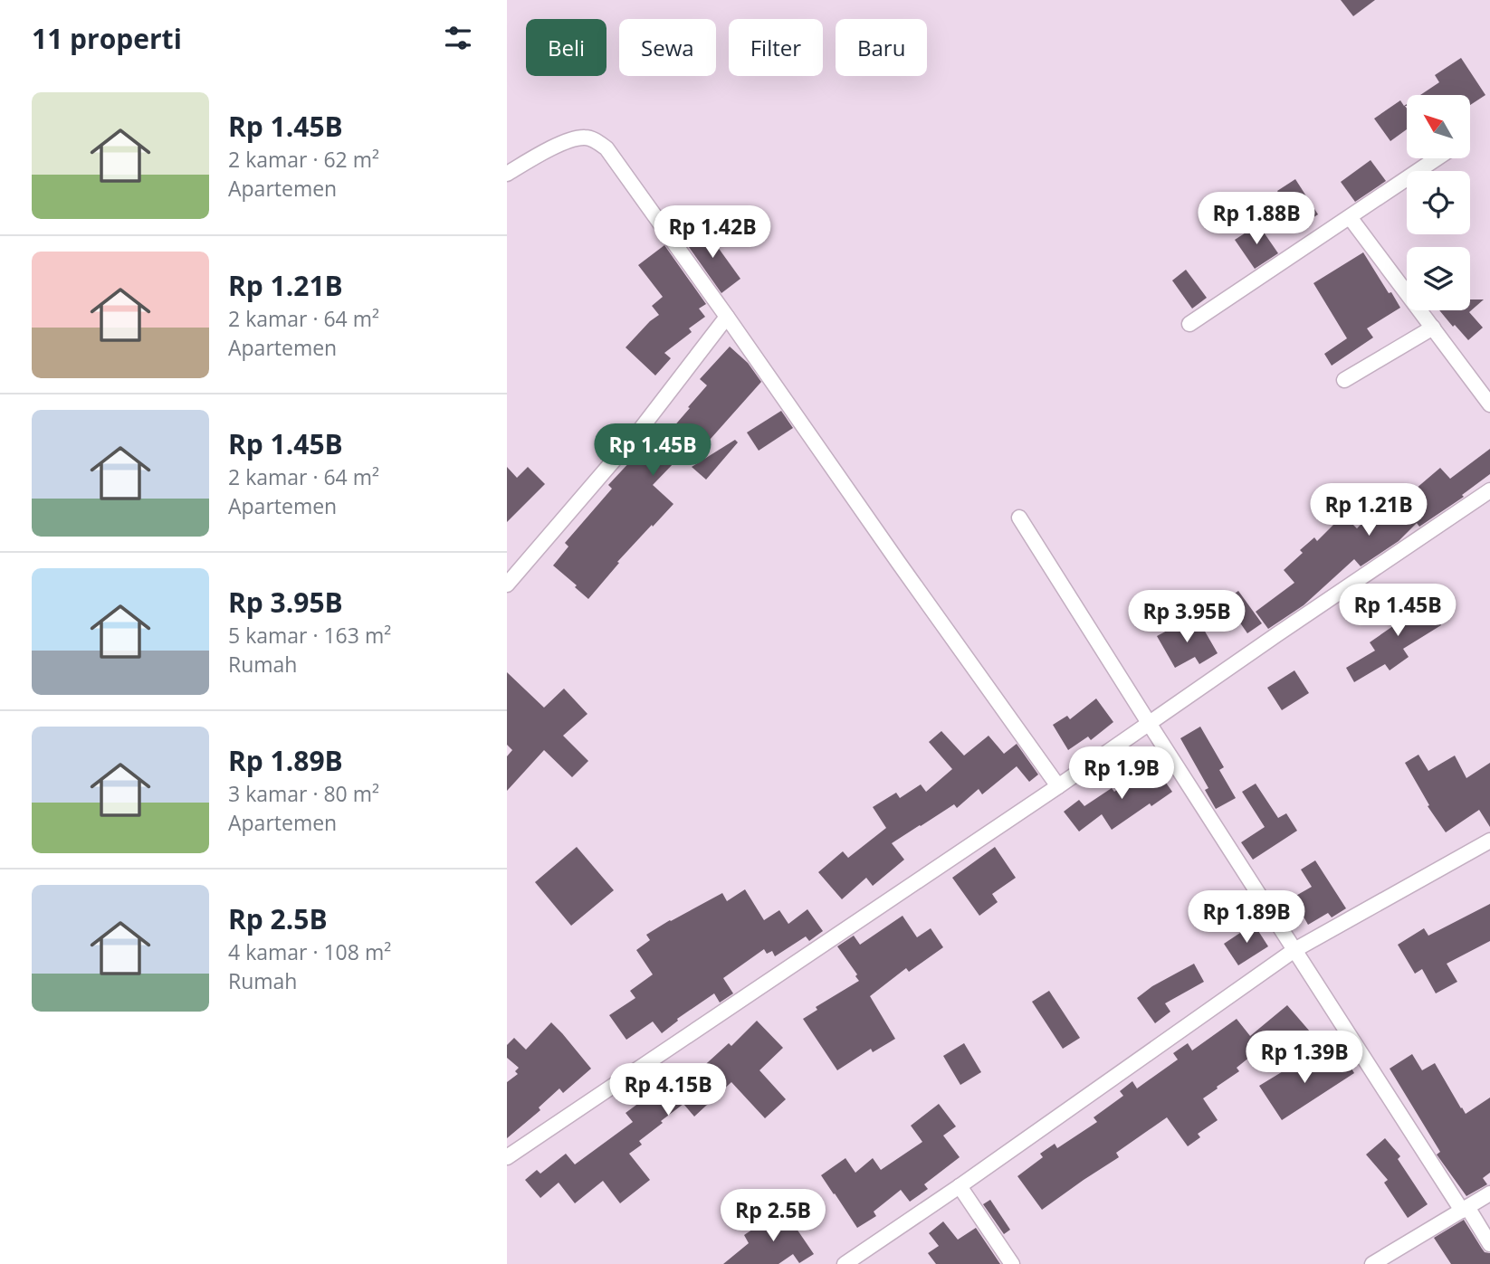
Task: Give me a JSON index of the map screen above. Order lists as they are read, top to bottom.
{
  "north": "top left",
  "page": {
    "heading": "11 properti",
    "chip": [
      "Beli",
      "Sewa",
      "Filter",
      "Baru"
    ],
    "list": [
      {
        "name": "Rp 1.45B",
        "note": "2 kamar · 62 m² · Apartemen"
      },
      {
        "name": "Rp 1.21B",
        "note": "2 kamar · 64 m² · Apartemen"
      },
      {
        "name": "Rp 1.45B",
        "note": "2 kamar · 64 m² · Apartemen"
      },
      {
        "name": "Rp 3.95B",
        "note": "5 kamar · 163 m² · Rumah"
      },
      {
        "name": "Rp 1.89B",
        "note": "3 kamar · 80 m² · Apartemen"
      },
      {
        "name": "Rp 2.5B",
        "note": "4 kamar · 108 m² · Rumah"
      }
    ],
    "price": [
      "Rp 1.88B",
      "Rp 1.42B",
      "Rp 1.45B",
      "Rp 1.21B",
      "Rp 1.45B",
      "Rp 3.95B",
      "Rp 1.9B",
      "Rp 1.89B",
      "Rp 1.39B",
      "Rp 4.15B",
      "Rp 2.5B"
    ]
  }
}
